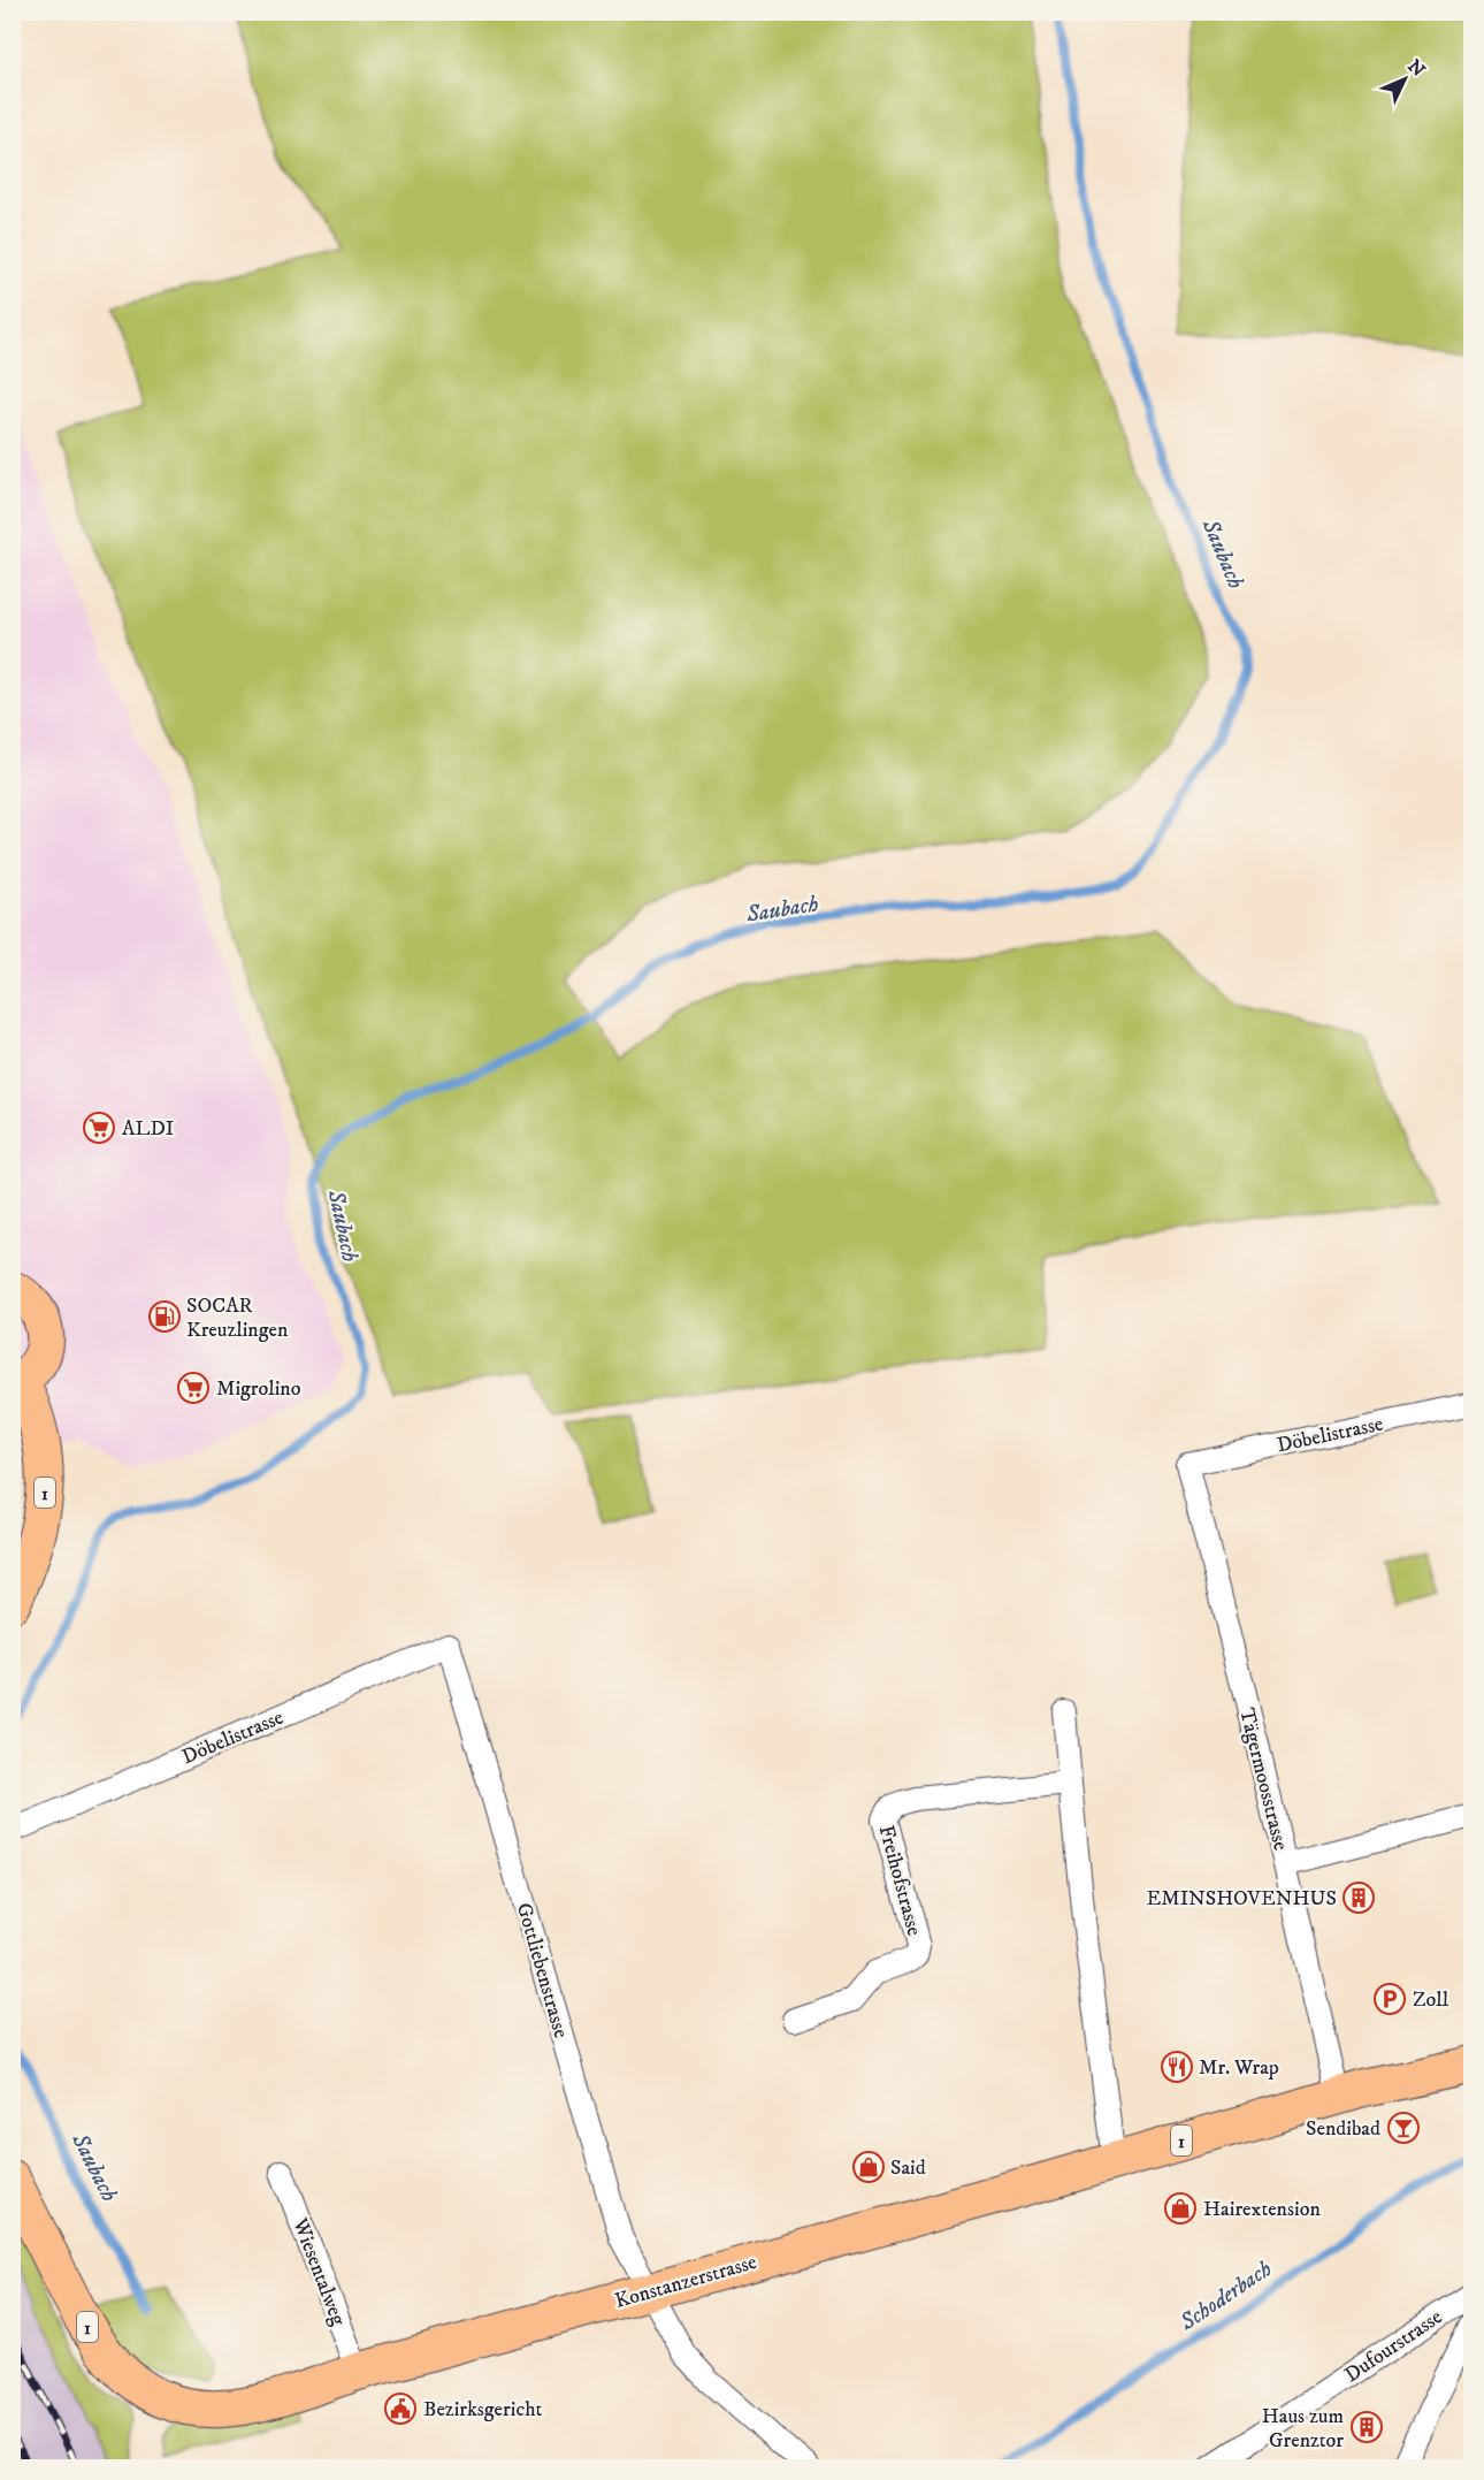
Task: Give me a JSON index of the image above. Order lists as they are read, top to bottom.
{
  "streets": {
    "main road": ["1", "Konstanzerstrasse"],
    "street": [
      "Döbelistrasse",
      "Tägermoosstrasse",
      "Freihofstrasse",
      "Gottliebenstrasse",
      "Wiesentalweg",
      "Dufourstrasse"
    ]
  },
  "crossings": [
    ["Döbelistrasse", "Tägermoosstrasse"],
    ["Döbelistrasse", "Gottliebenstrasse"],
    ["Tägermoosstrasse", "Konstanzerstrasse"],
    ["Gottliebenstrasse", "Konstanzerstrasse"],
    ["Wiesentalweg", "Konstanzerstrasse"]
  ],
  "water": ["Saubach", "Schoderbach"],
  "places": {
    "supermarket": ["ALDI", "Migrolino"],
    "fuel station": ["SOCAR Kreuzlingen"],
    "building": ["EMINSHOVENHUS", "Haus zum Grenztor"],
    "parking": ["Zoll"],
    "restaurant": ["Mr. Wrap"],
    "bar": ["Sendibad"],
    "shop": ["Said", "Hairextension"],
    "public building": ["Bezirksgericht"]
  },
  "north": "top right"
}
